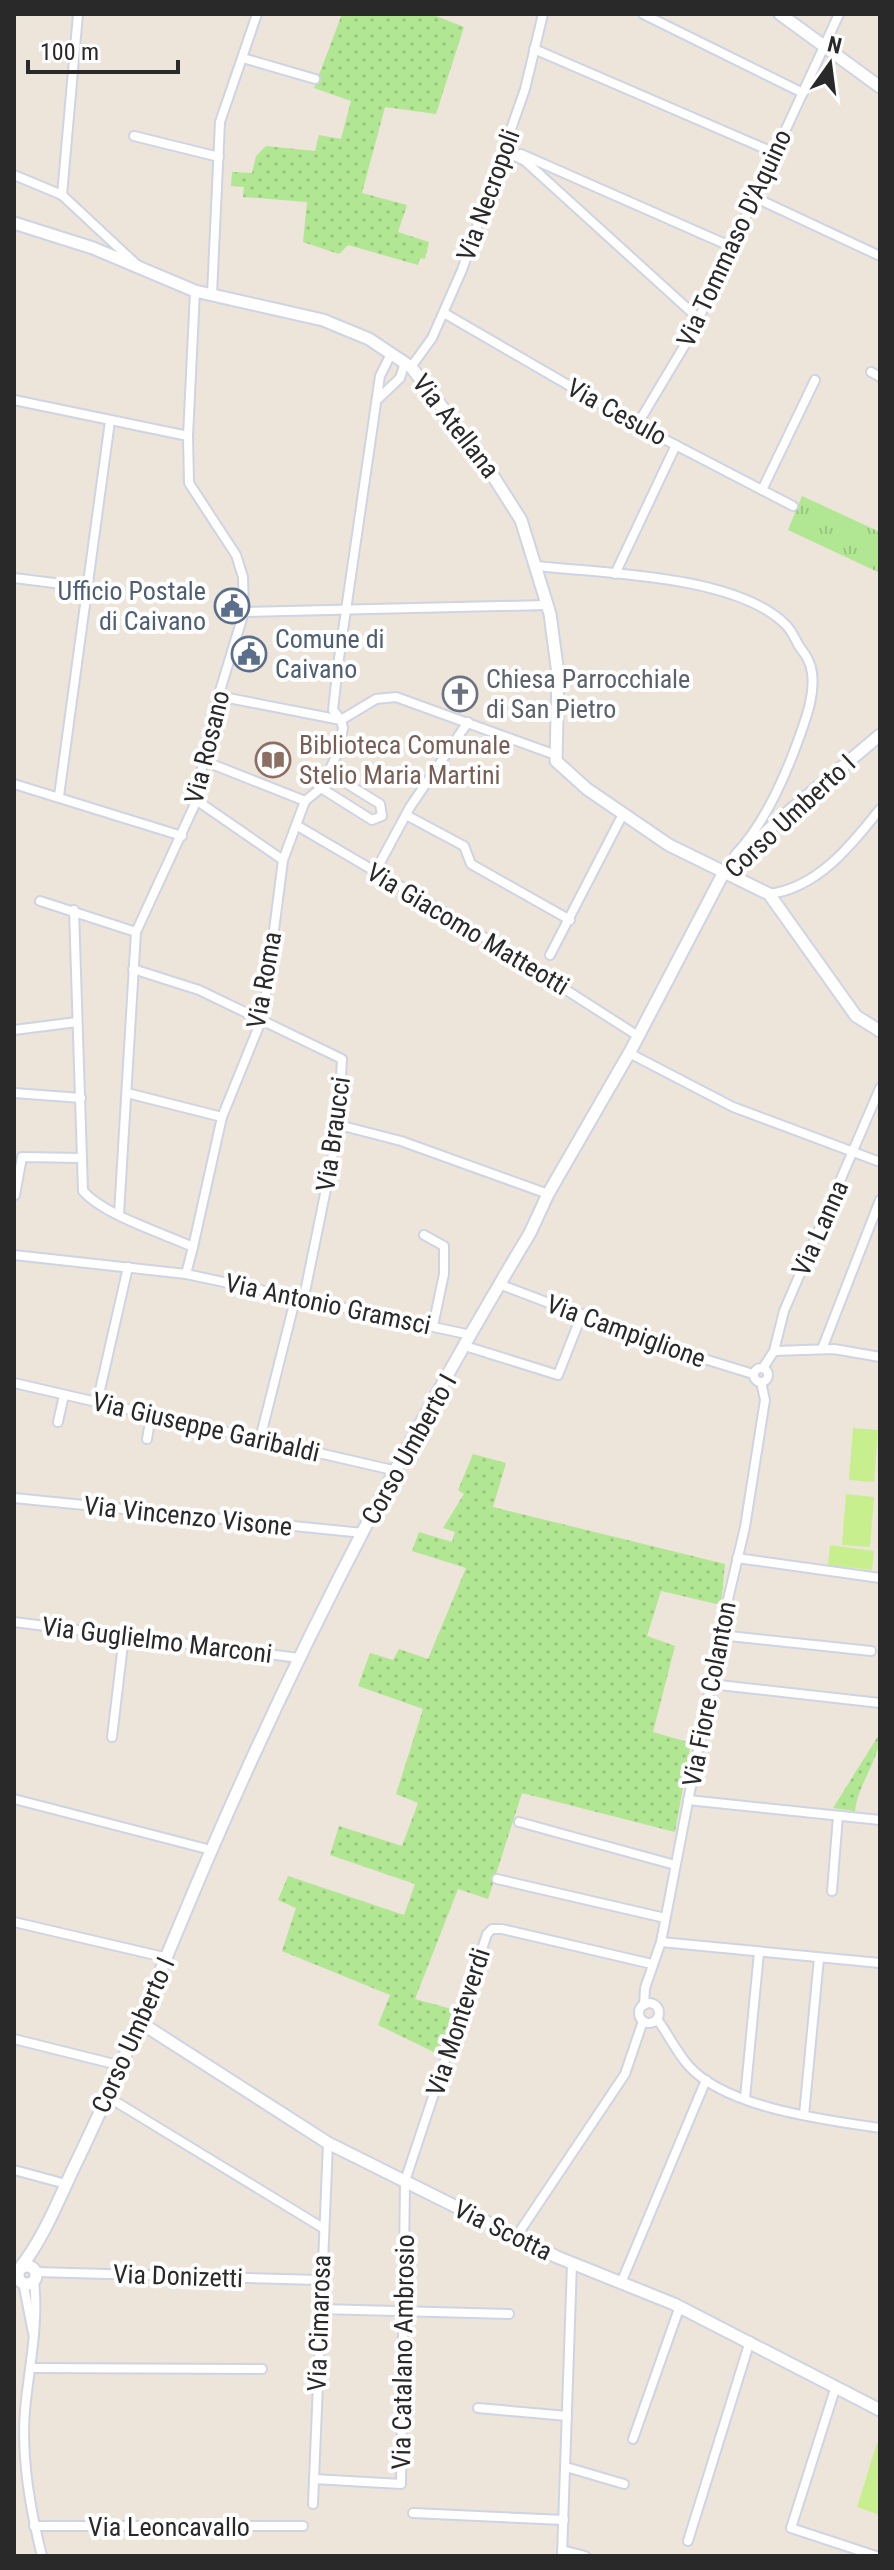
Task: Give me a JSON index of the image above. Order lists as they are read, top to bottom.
{
  "streets": {
    "main road": ["Via Atellana", "Corso Umberto I", "Via Scotta"],
    "street": [
      "Via Necropoli",
      "Via Tommaso D'Aquino",
      "Via Cesulo",
      "Via Rosano",
      "Via Giacomo Matteotti",
      "Via Roma",
      "Via Braucci",
      "Via Lanna",
      "Via Antonio Gramsci",
      "Via Campiglione",
      "Via Giuseppe Garibaldi",
      "Via Vincenzo Visone",
      "Via Guglielmo Marconi",
      "Via Fiore Colanton",
      "Via Monteverdi",
      "Via Donizetti",
      "Via Cimarosa",
      "Via Catalano Ambrosio",
      "Via Leoncavallo"
    ]
  },
  "crossings": [
    ["Via Necropoli", "Via Cesulo"],
    ["Via Necropoli", "Via Atellana"],
    ["Via Tommaso D'Aquino", "Via Cesulo"],
    ["Via Atellana", "Via Rosano"],
    ["Corso Umberto I", "Via Giacomo Matteotti"],
    ["Corso Umberto I", "Via Antonio Gramsci"],
    ["Corso Umberto I", "Via Campiglione"],
    ["Corso Umberto I", "Via Giuseppe Garibaldi"],
    ["Corso Umberto I", "Via Vincenzo Visone"],
    ["Corso Umberto I", "Via Guglielmo Marconi"],
    ["Corso Umberto I", "Via Scotta"],
    ["Corso Umberto I", "Via Donizetti"],
    ["Via Giacomo Matteotti", "Via Roma"],
    ["Via Roma", "Via Braucci"],
    ["Via Roma", "Via Antonio Gramsci"],
    ["Via Braucci", "Via Antonio Gramsci"],
    ["Via Braucci", "Via Giuseppe Garibaldi"],
    ["Via Lanna", "Via Fiore Colanton"],
    ["Via Antonio Gramsci", "Via Campiglione"],
    ["Via Fiore Colanton", "Via Monteverdi"],
    ["Via Fiore Colanton", "Via Scotta"],
    ["Via Monteverdi", "Via Scotta"],
    ["Via Monteverdi", "Via Catalano Ambrosio"],
    ["Via Scotta", "Via Cimarosa"],
    ["Via Scotta", "Via Catalano Ambrosio"],
    ["Via Donizetti", "Via Cimarosa"],
    ["Via Cimarosa", "Via Catalano Ambrosio"]
  ],
  "places": {
    "public building": ["Ufficio Postale di Caivano", "Comune di Caivano"],
    "church": ["Chiesa Parrocchiale di San Pietro"],
    "library": ["Biblioteca Comunale Stelio Maria Martini"]
  },
  "scale_bar": "100 m",
  "north": "top"
}
